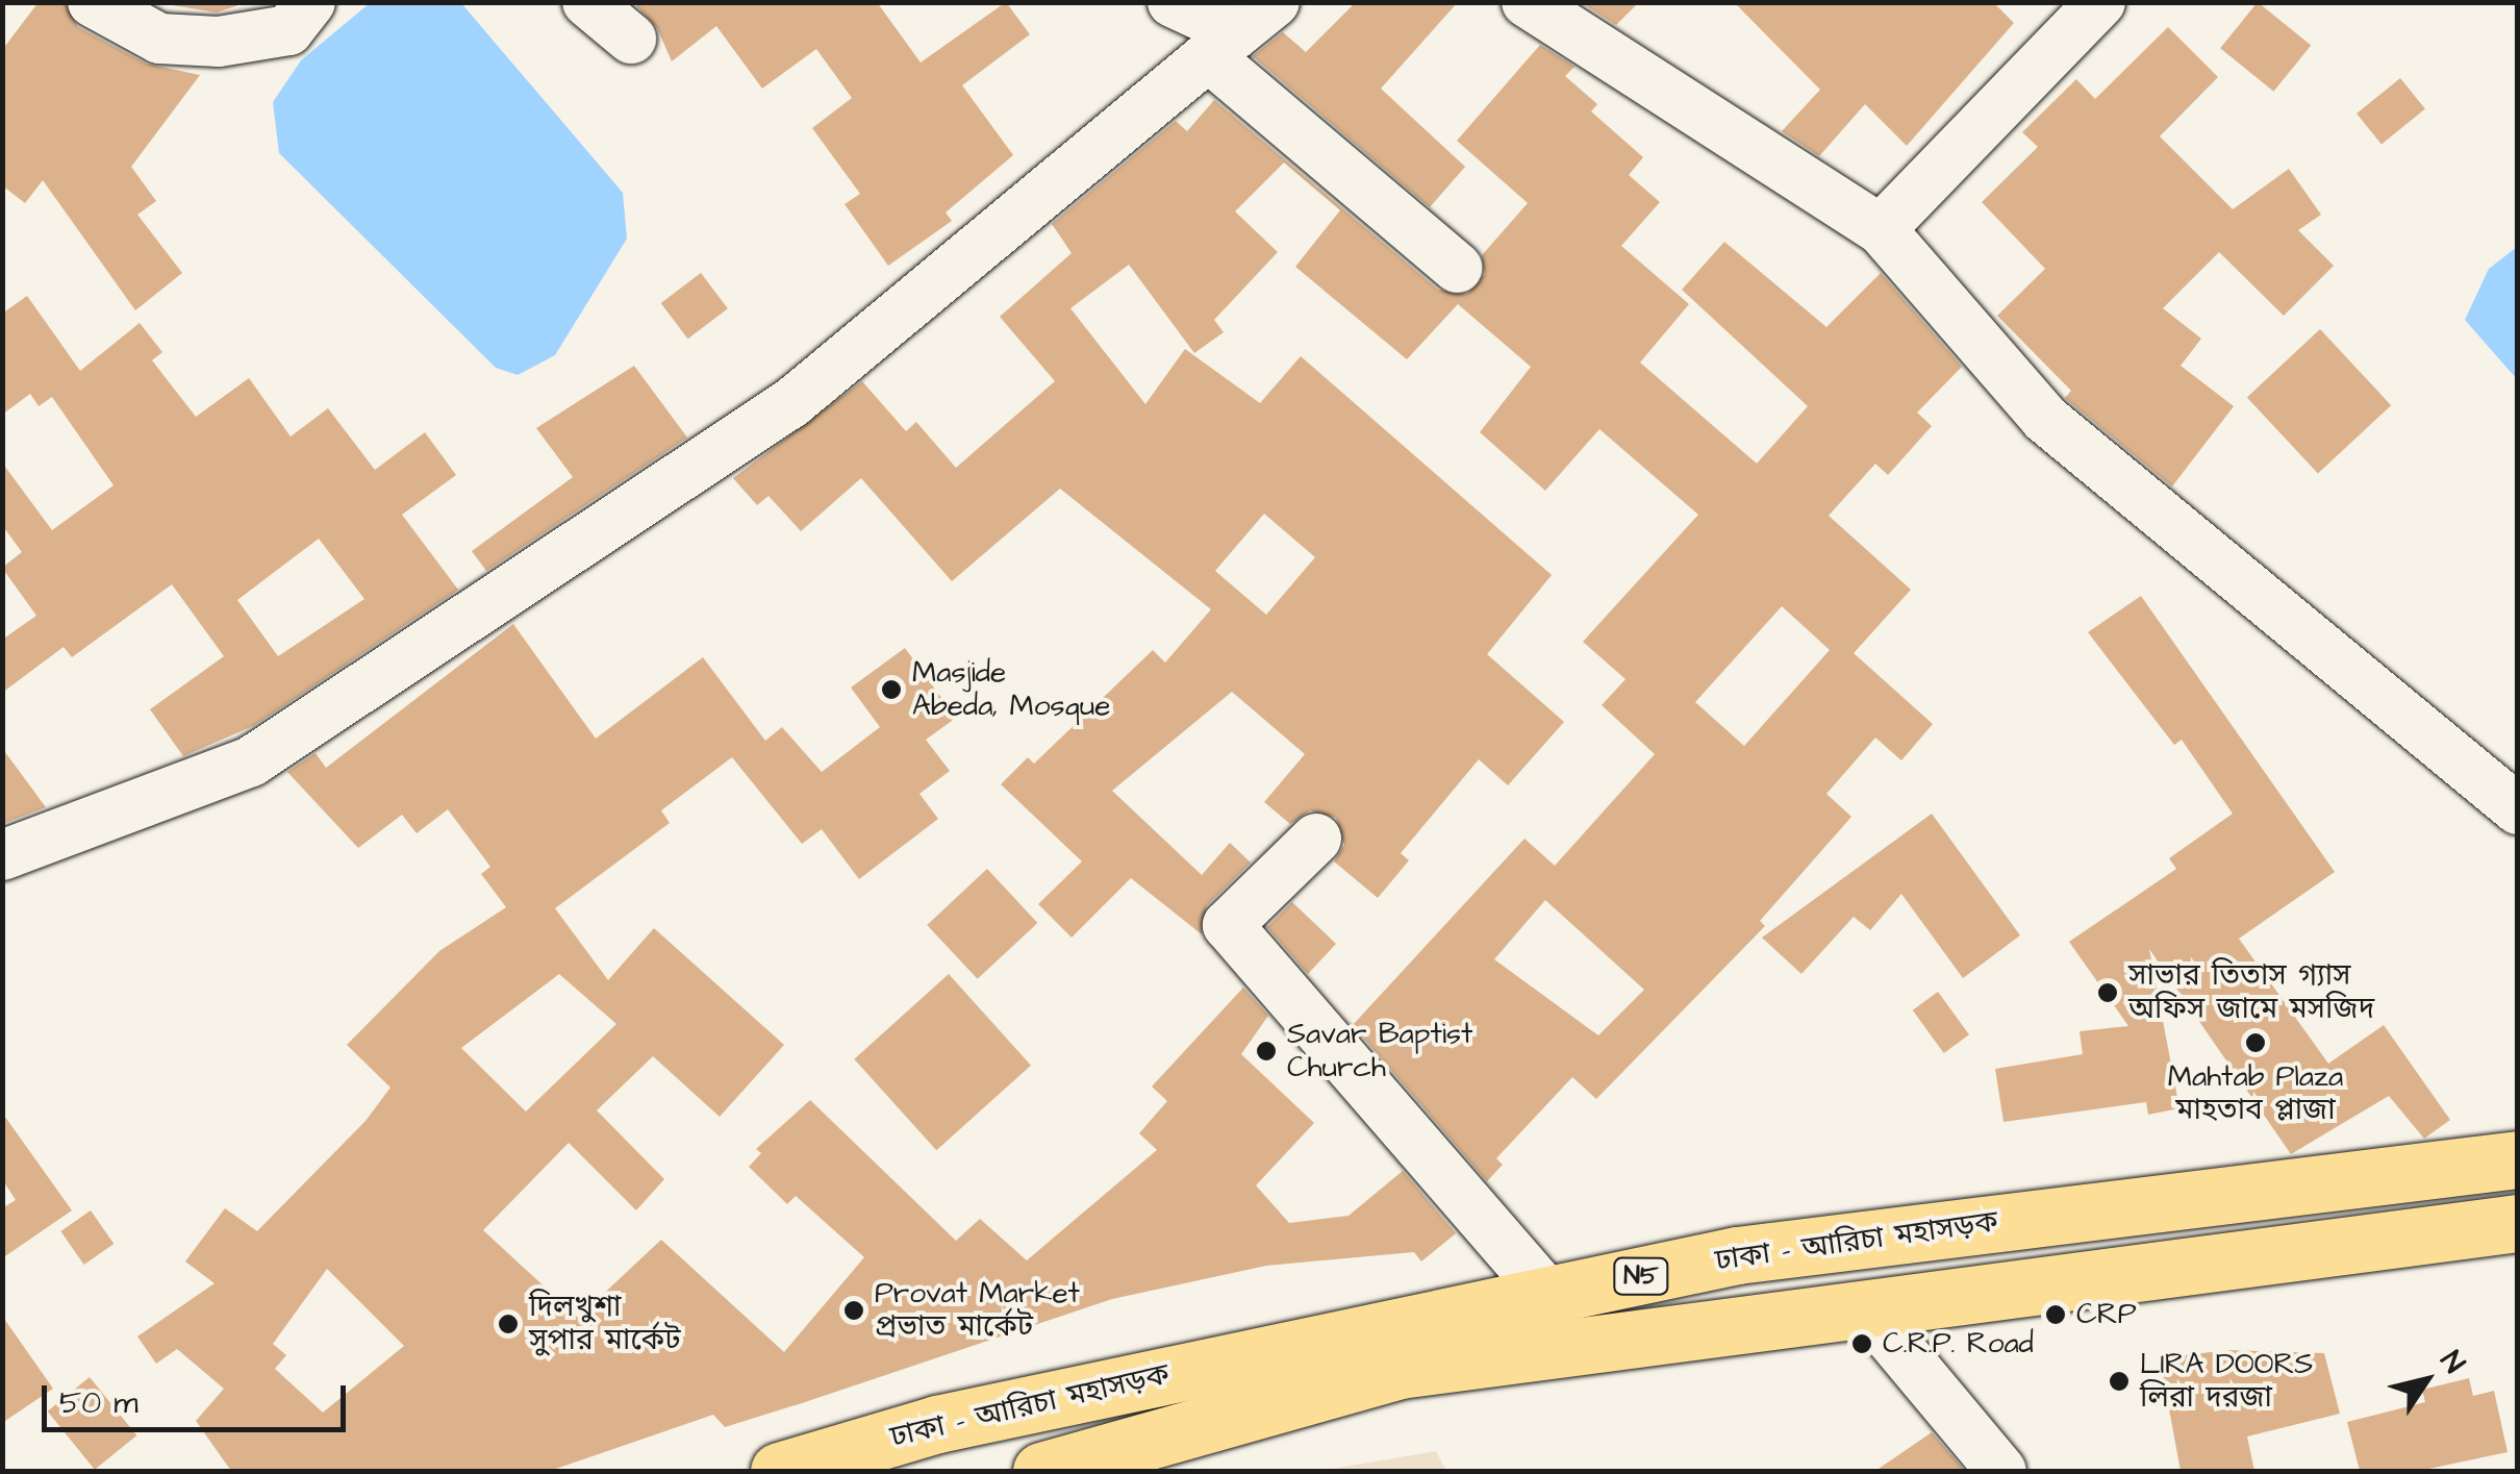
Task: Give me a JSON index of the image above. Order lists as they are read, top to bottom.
{
  "streets": {
    "highway": ["ঢাকা - আরিচা মহাসড়ক", "N5"]
  },
  "places": [
    "Masjide Abeda, Mosque",
    "সাভার তিতাস গ্যাস অফিস জামে মসজিদ",
    "Mahtab Plaza মাহতাব প্লাজা",
    "Savar Baptist Church",
    "Provat Market প্রভাত মার্কেট",
    "CRP",
    "দিলখুশা সুপার মার্কেট",
    "C.R.P. Road",
    "LIRA DOORS লিরা দরজা"
  ],
  "scale_bar": "50 m",
  "north": "top right"
}
